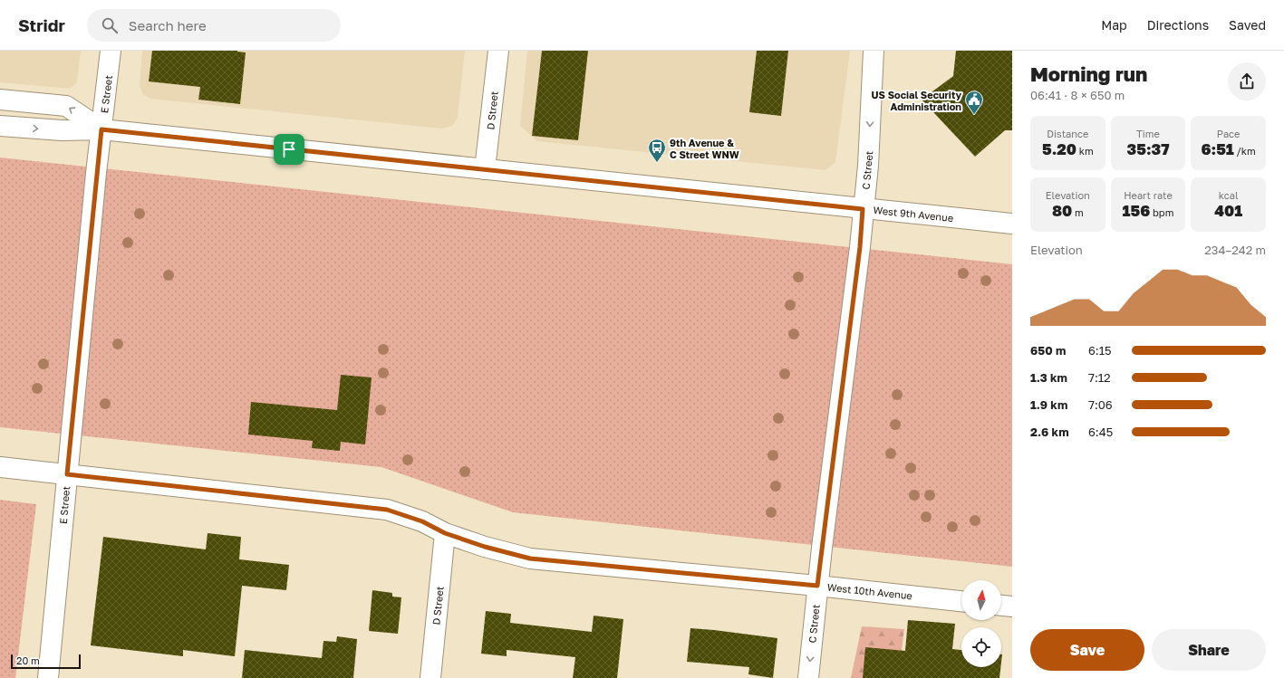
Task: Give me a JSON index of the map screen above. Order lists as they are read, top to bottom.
{
  "streets": {
    "street": [
      "E Street",
      "D Street",
      "C Street",
      "West 9th Avenue",
      "West 10th Avenue"
    ]
  },
  "crossings": [
    ["E Street", "West 9th Avenue"],
    ["E Street", "West 10th Avenue"],
    ["D Street", "West 9th Avenue"],
    ["D Street", "West 10th Avenue"],
    ["C Street", "West 9th Avenue"],
    ["C Street", "West 10th Avenue"]
  ],
  "one_way": ["C Street"],
  "places": {
    "public building": ["US Social Security Administration"],
    "bus stop": ["9th Avenue & C Street WNW"]
  },
  "scale_bar": "20 m",
  "north": "top",
  "page": {
    "header": "Stridr",
    "search": "Search here",
    "nav": ["Map", "Directions", "Saved"],
    "heading": ["Morning run", "06:41 · 8 × 650 m"],
    "stats": [
      ["Distance", "5.20 km"],
      ["Time", "35:37"],
      ["Pace", "6:51 /km"],
      ["Elevation", "80 m"],
      ["Heart rate", "156 bpm"],
      ["kcal", "401"]
    ],
    "chart": ["Elevation", "234–242 m"],
    "list": [
      {
        "name": "650 m",
        "note": "6:15"
      },
      {
        "name": "1.3 km",
        "note": "7:12"
      },
      {
        "name": "1.9 km",
        "note": "7:06"
      },
      {
        "name": "2.6 km",
        "note": "6:45"
      }
    ],
    "buttons": ["Save", "Share"],
    "scale": "20 m"
  }
}
